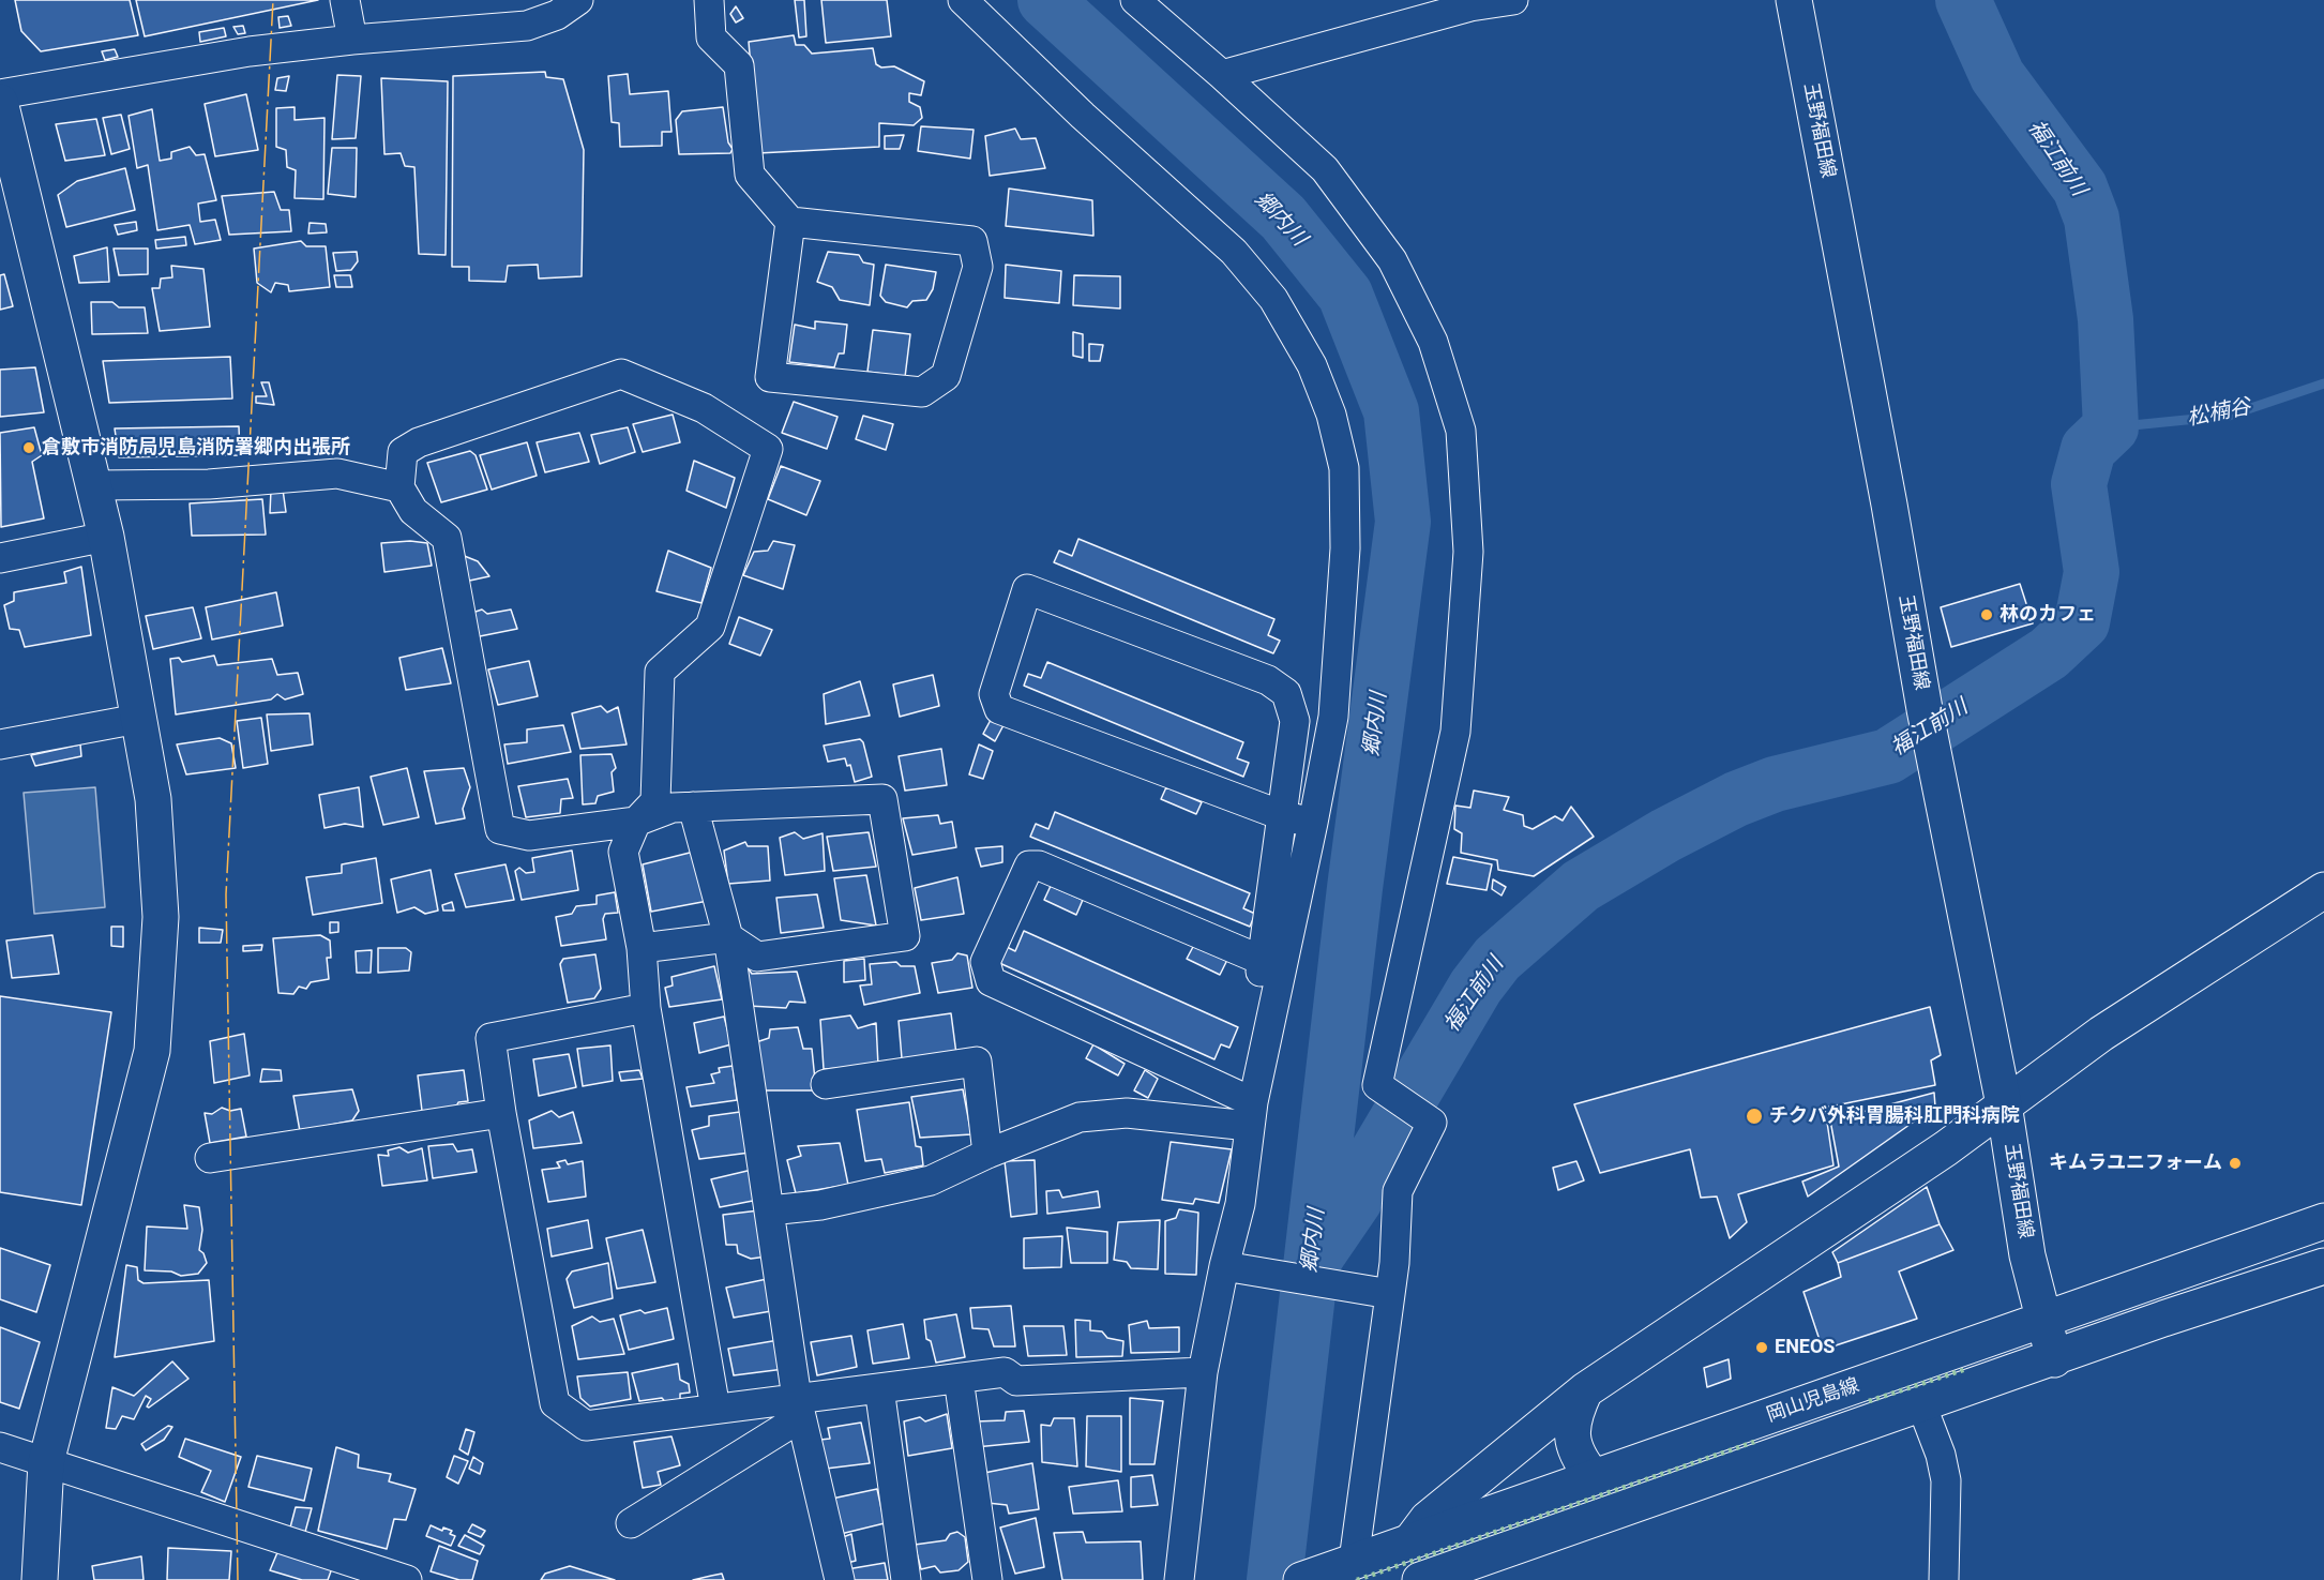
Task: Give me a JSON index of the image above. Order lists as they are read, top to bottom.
{
  "streets": {
    "main road": ["玉野福田線", "岡山児島線"]
  },
  "crossings": [
    ["玉野福田線", "岡山児島線"]
  ],
  "water": ["福江前川", "郷内川", "松楠谷"],
  "places": [
    "倉敷市消防局児島消防署郷内出張所",
    "林のカフェ",
    "チクバ外科胃腸科肛門科病院",
    "キムラユニフォーム",
    "ENEOS"
  ]
}
